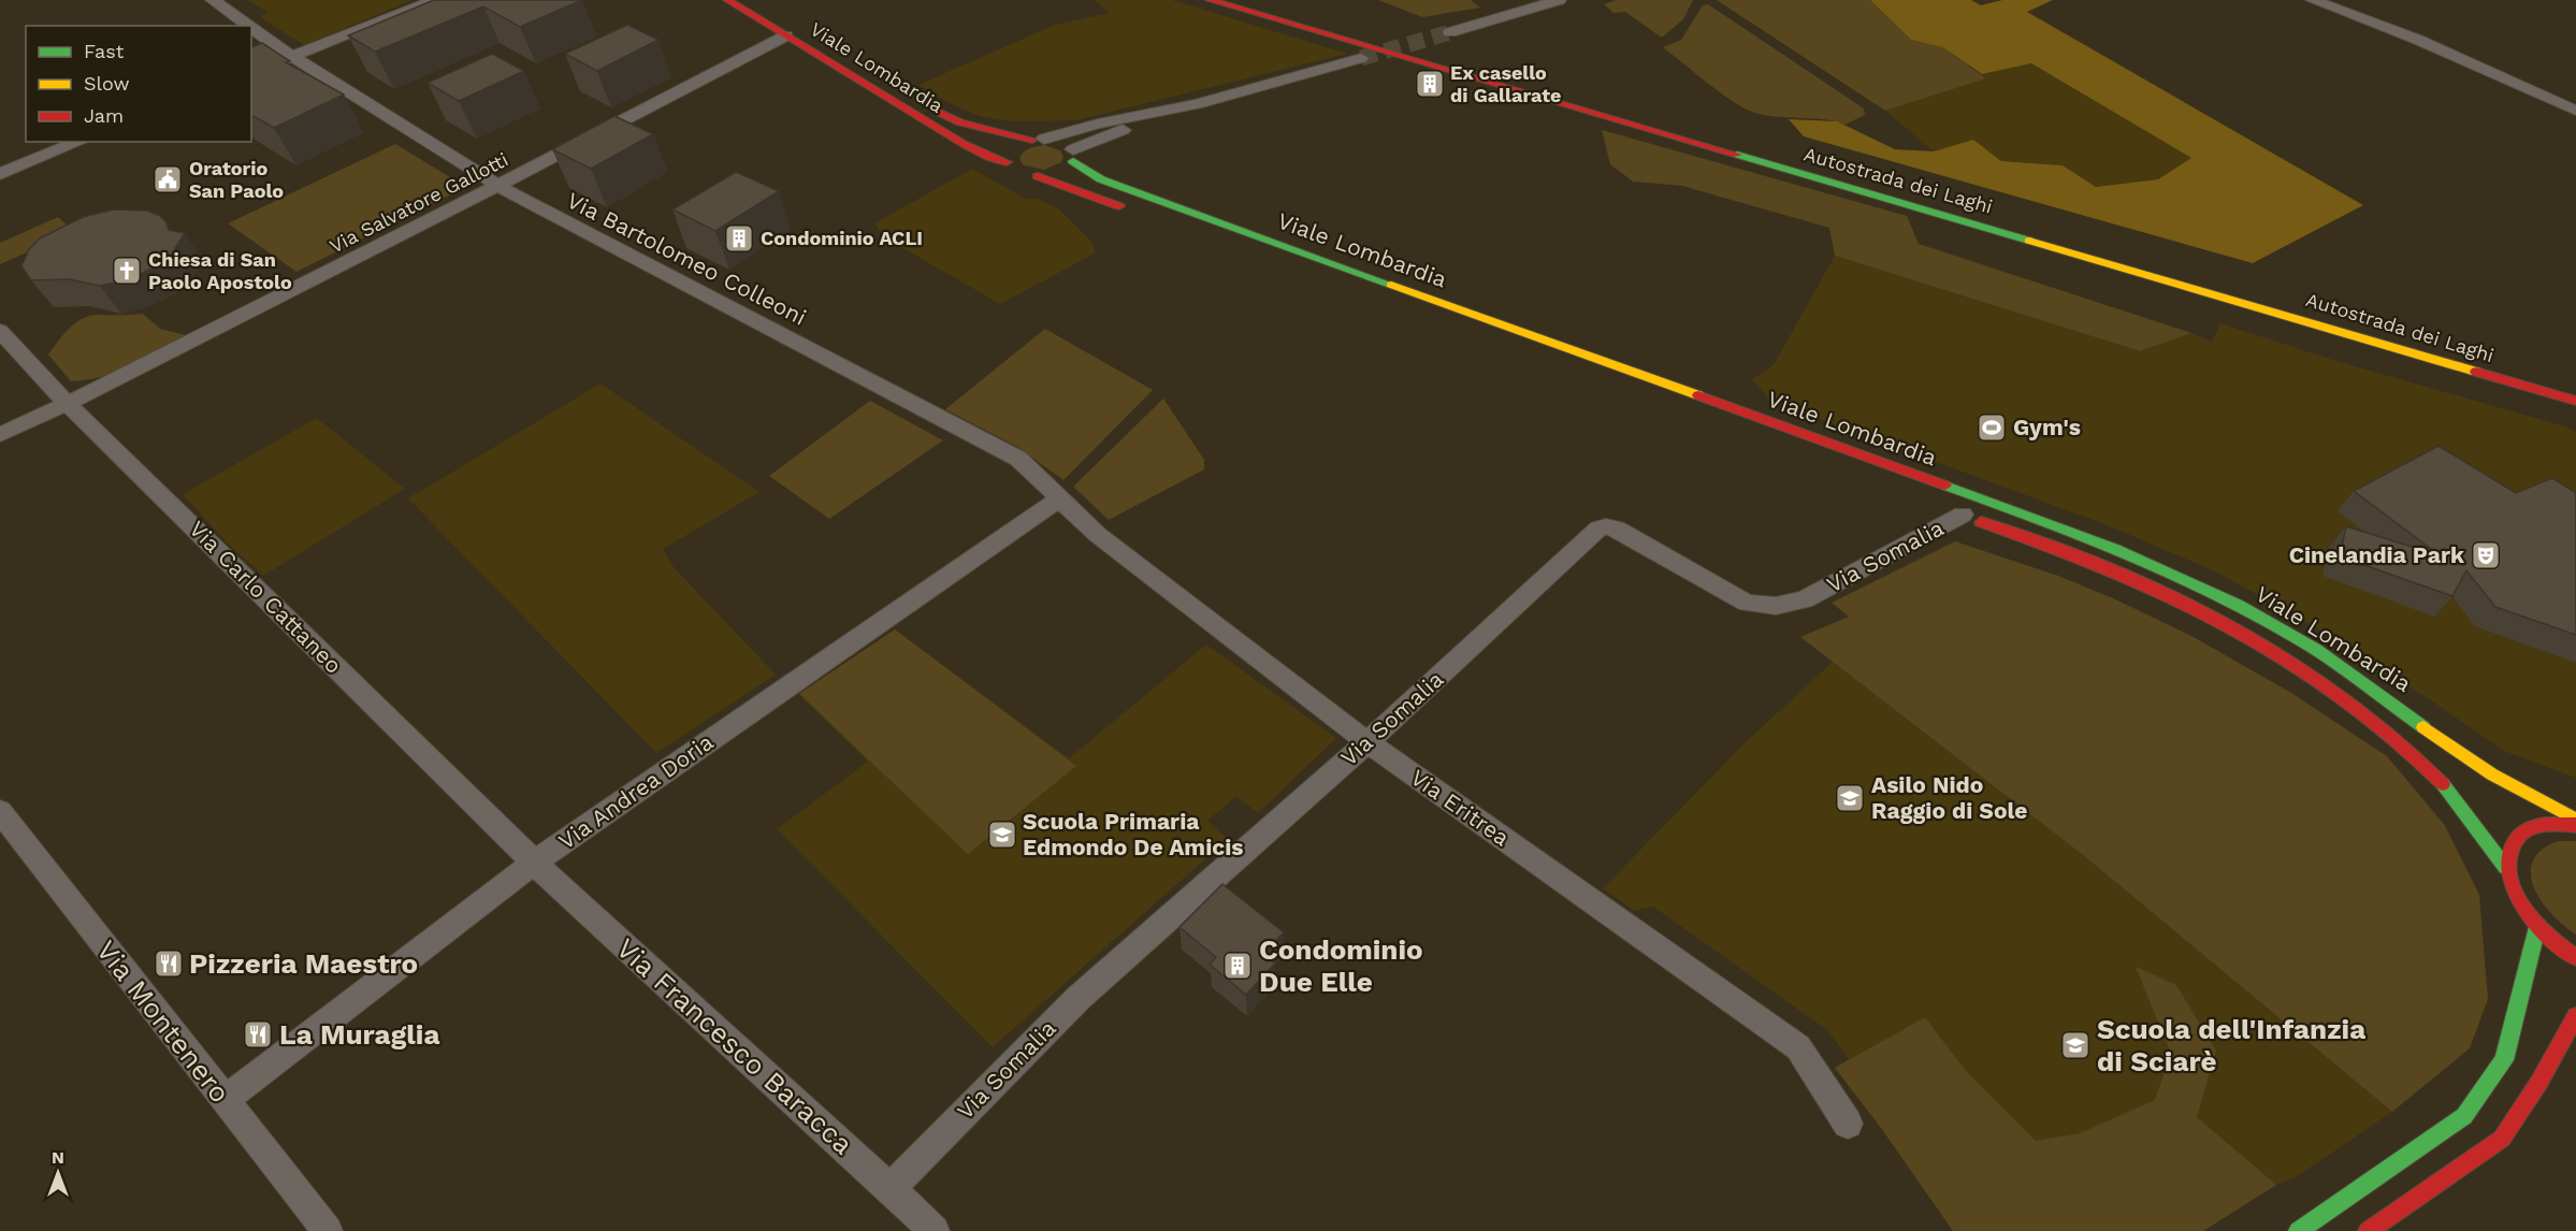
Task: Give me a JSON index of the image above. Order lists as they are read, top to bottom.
{
  "streets": {
    "main road": ["Viale Lombardia", "Autostrada dei Laghi"],
    "street": [
      "Via Salvatore Gallotti",
      "Via Bartolomeo Colleoni",
      "Via Somalia",
      "Via Carlo Cattaneo",
      "Via Andrea Doria",
      "Via Eritrea",
      "Via Montenero",
      "Via Francesco Baracca"
    ]
  },
  "crossings": [
    ["Viale Lombardia", "Via Salvatore Gallotti"],
    ["Viale Lombardia", "Via Somalia"],
    ["Via Salvatore Gallotti", "Via Bartolomeo Colleoni"],
    ["Via Salvatore Gallotti", "Via Carlo Cattaneo"],
    ["Via Bartolomeo Colleoni", "Via Andrea Doria"],
    ["Via Bartolomeo Colleoni", "Via Eritrea"],
    ["Via Somalia", "Via Eritrea"],
    ["Via Somalia", "Via Francesco Baracca"],
    ["Via Carlo Cattaneo", "Via Andrea Doria"],
    ["Via Carlo Cattaneo", "Via Francesco Baracca"],
    ["Via Andrea Doria", "Via Eritrea"],
    ["Via Andrea Doria", "Via Montenero"],
    ["Via Andrea Doria", "Via Francesco Baracca"]
  ],
  "places": {
    "building": ["Ex casello di Gallarate", "Condominio ACLI", "Condominio Due Elle"],
    "public building": ["Oratorio San Paolo"],
    "church": ["Chiesa di San Paolo Apostolo"],
    "sports": ["Gym's"],
    "theatre": ["Cinelandia Park"],
    "school or university": ["Asilo Nido Raggio di Sole", "Scuola Primaria Edmondo De Amicis", "Scuola dell'Infanzia di Sciarè"],
    "restaurant": ["Pizzeria Maestro", "La Muraglia"]
  },
  "legend": ["Fast", "Slow", "Jam"],
  "north": "top"
}
